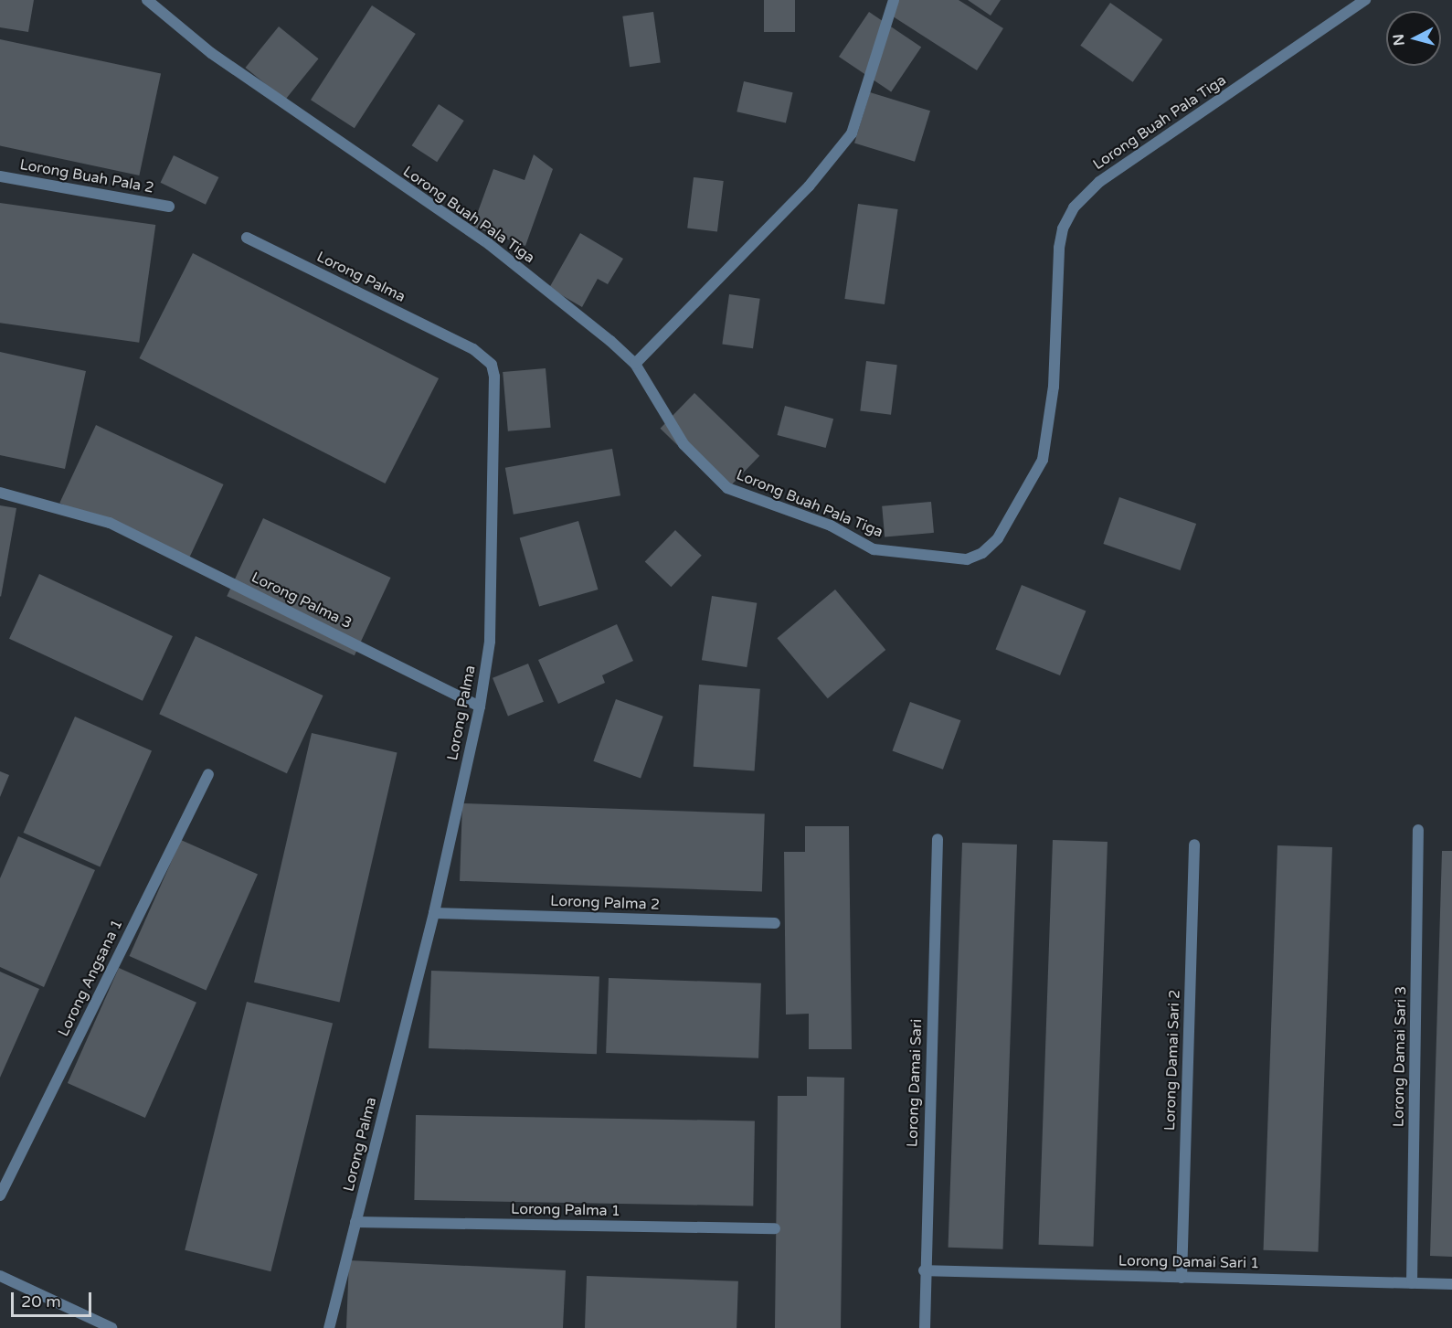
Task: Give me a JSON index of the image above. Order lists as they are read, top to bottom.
{
  "streets": {
    "street": [
      "Lorong Buah Pala Tiga",
      "Lorong Buah Pala 2",
      "Lorong Palma",
      "Lorong Palma 3",
      "Lorong Palma 2",
      "Lorong Angsana 1",
      "Lorong Damai Sari 3",
      "Lorong Damai Sari 2",
      "Lorong Damai Sari",
      "Lorong Palma 1",
      "Lorong Damai Sari 1"
    ]
  },
  "crossings": [
    ["Lorong Palma", "Lorong Palma 3"],
    ["Lorong Palma", "Lorong Palma 2"],
    ["Lorong Palma", "Lorong Palma 1"],
    ["Lorong Damai Sari 3", "Lorong Damai Sari 1"],
    ["Lorong Damai Sari 2", "Lorong Damai Sari 1"],
    ["Lorong Damai Sari", "Lorong Damai Sari 1"]
  ],
  "scale_bar": "20 m",
  "north": "left"
}
